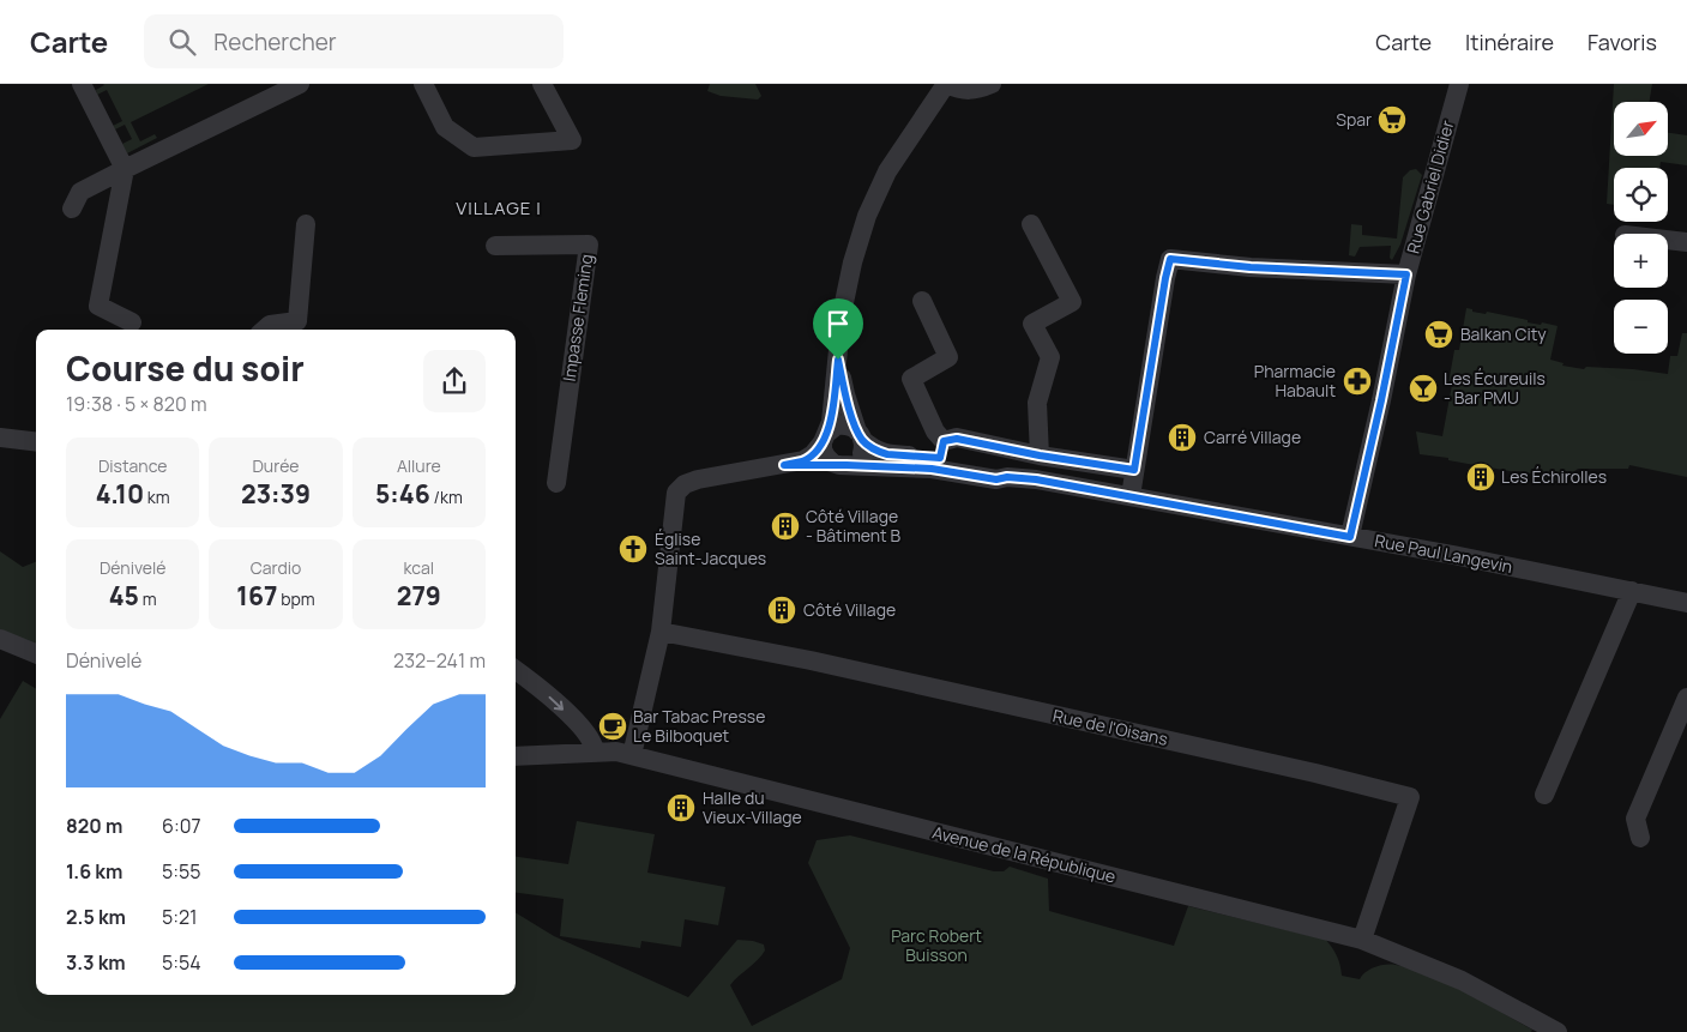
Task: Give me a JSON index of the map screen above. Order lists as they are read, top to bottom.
{
  "streets": {
    "street": [
      "Rue Gabriel Didier",
      "Impasse Fleming",
      "Rue Paul Langevin",
      "Rue de l'Oisans",
      "Avenue de la République"
    ]
  },
  "crossings": [
    ["Rue Gabriel Didier", "Rue Paul Langevin"],
    ["Rue de l'Oisans", "Avenue de la République"]
  ],
  "districts": ["VILLAGE I"],
  "parks": ["Parc Robert Buisson"],
  "places": {
    "supermarket": ["Spar", "Balkan City"],
    "pharmacy": ["Pharmacie Habault"],
    "bar": ["Les Écureuils - Bar PMU"],
    "building": [
      "Carré Village",
      "Les Échirolles",
      "Côté Village - Bâtiment B",
      "Côté Village",
      "Halle du Vieux-Village"
    ],
    "church": ["Église Saint-Jacques"],
    "cafe": ["Bar Tabac Presse Le Bilboquet"]
  },
  "north": "top right",
  "page": {
    "header": "Carte",
    "search": "Rechercher",
    "nav": ["Carte", "Itinéraire", "Favoris"],
    "map_buttons": ["+", "−"],
    "heading": ["Course du soir", "19:38 · 5 × 820 m"],
    "stats": [
      ["Distance", "4.10 km"],
      ["Durée", "23:39"],
      ["Allure", "5:46 /km"],
      ["Dénivelé", "45 m"],
      ["Cardio", "167 bpm"],
      ["kcal", "279"]
    ],
    "chart": ["Dénivelé", "232–241 m"],
    "list": [
      {
        "name": "820 m",
        "note": "6:07"
      },
      {
        "name": "1.6 km",
        "note": "5:55"
      },
      {
        "name": "2.5 km",
        "note": "5:21"
      },
      {
        "name": "3.3 km",
        "note": "5:54"
      }
    ]
  }
}
